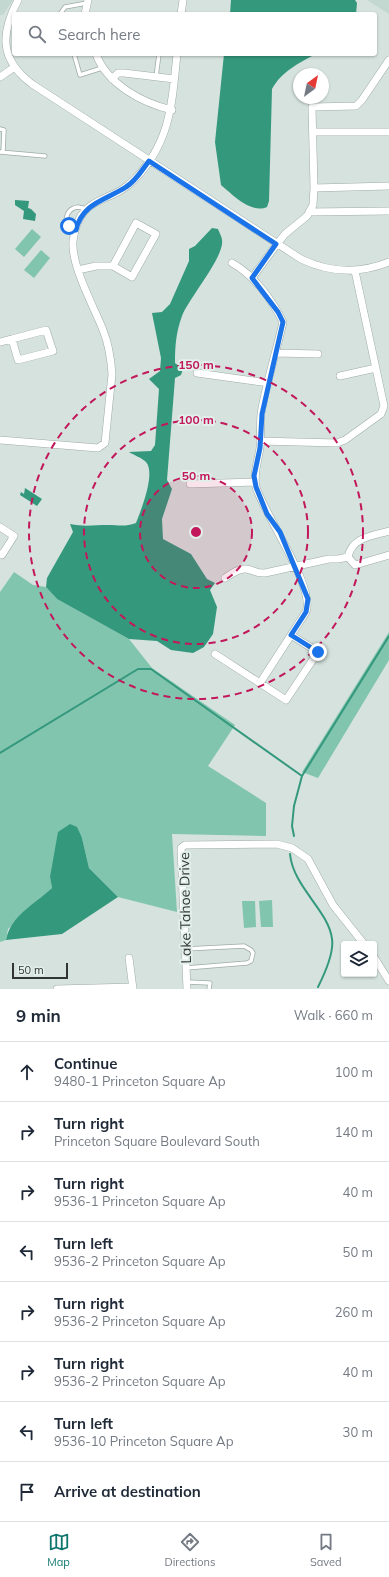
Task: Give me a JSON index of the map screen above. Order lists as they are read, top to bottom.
{
  "streets": {
    "street": ["Lake Tahoe Drive"]
  },
  "scale_bar": "50 m",
  "north": "top right",
  "page": {
    "search": "Search here",
    "scale": "50 m",
    "heading": ["9 min", "Walk · 660 m"],
    "list": [
      ["Continue", "9480-1 Princeton Square Ap", "100 m"],
      ["Turn right", "Princeton Square Boulevard South", "140 m"],
      ["Turn right", "9536-1 Princeton Square Ap", "40 m"],
      ["Turn left", "9536-2 Princeton Square Ap", "50 m"],
      ["Turn right", "9536-2 Princeton Square Ap", "260 m"],
      ["Turn right", "9536-2 Princeton Square Ap", "40 m"],
      ["Turn left", "9536-10 Princeton Square Ap", "30 m"],
      "Arrive at destination"
    ],
    "nav": ["Map", "Directions", "Saved"]
  },
  "rings": ["150 m", "100 m", "50 m"]
}
